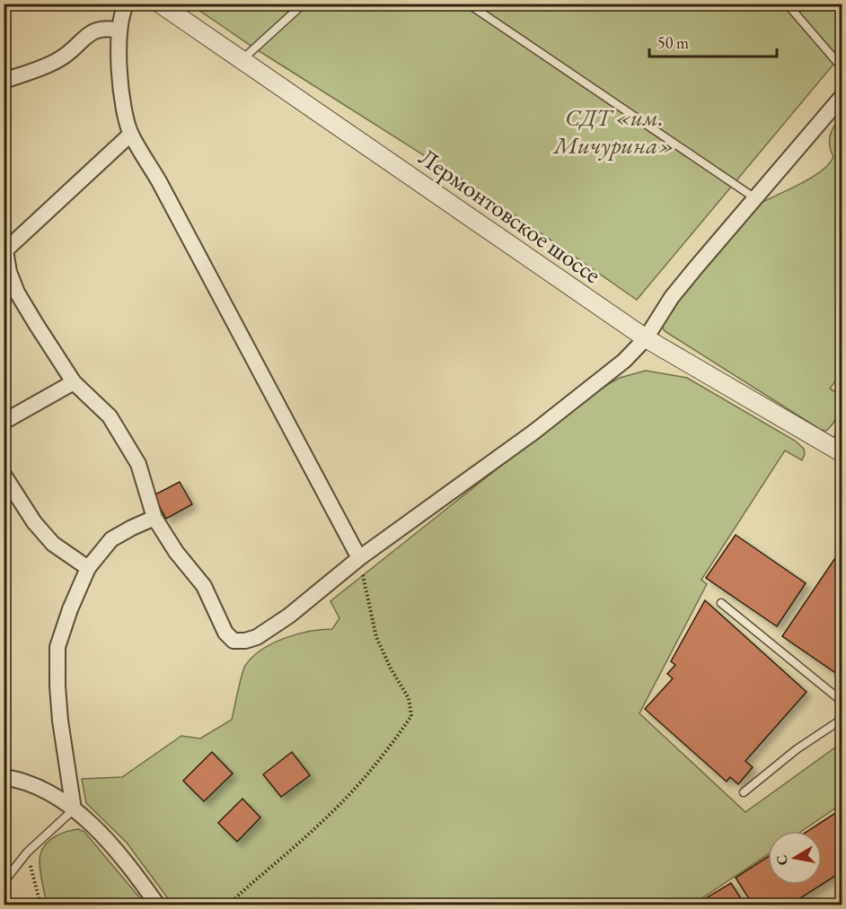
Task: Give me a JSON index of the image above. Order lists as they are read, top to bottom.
{
  "streets": {
    "street": ["Лермонтовское шоссе"]
  },
  "parks": ["СДТ «им. Мичурина»"],
  "scale_bar": "50 m",
  "north": "left"
}
